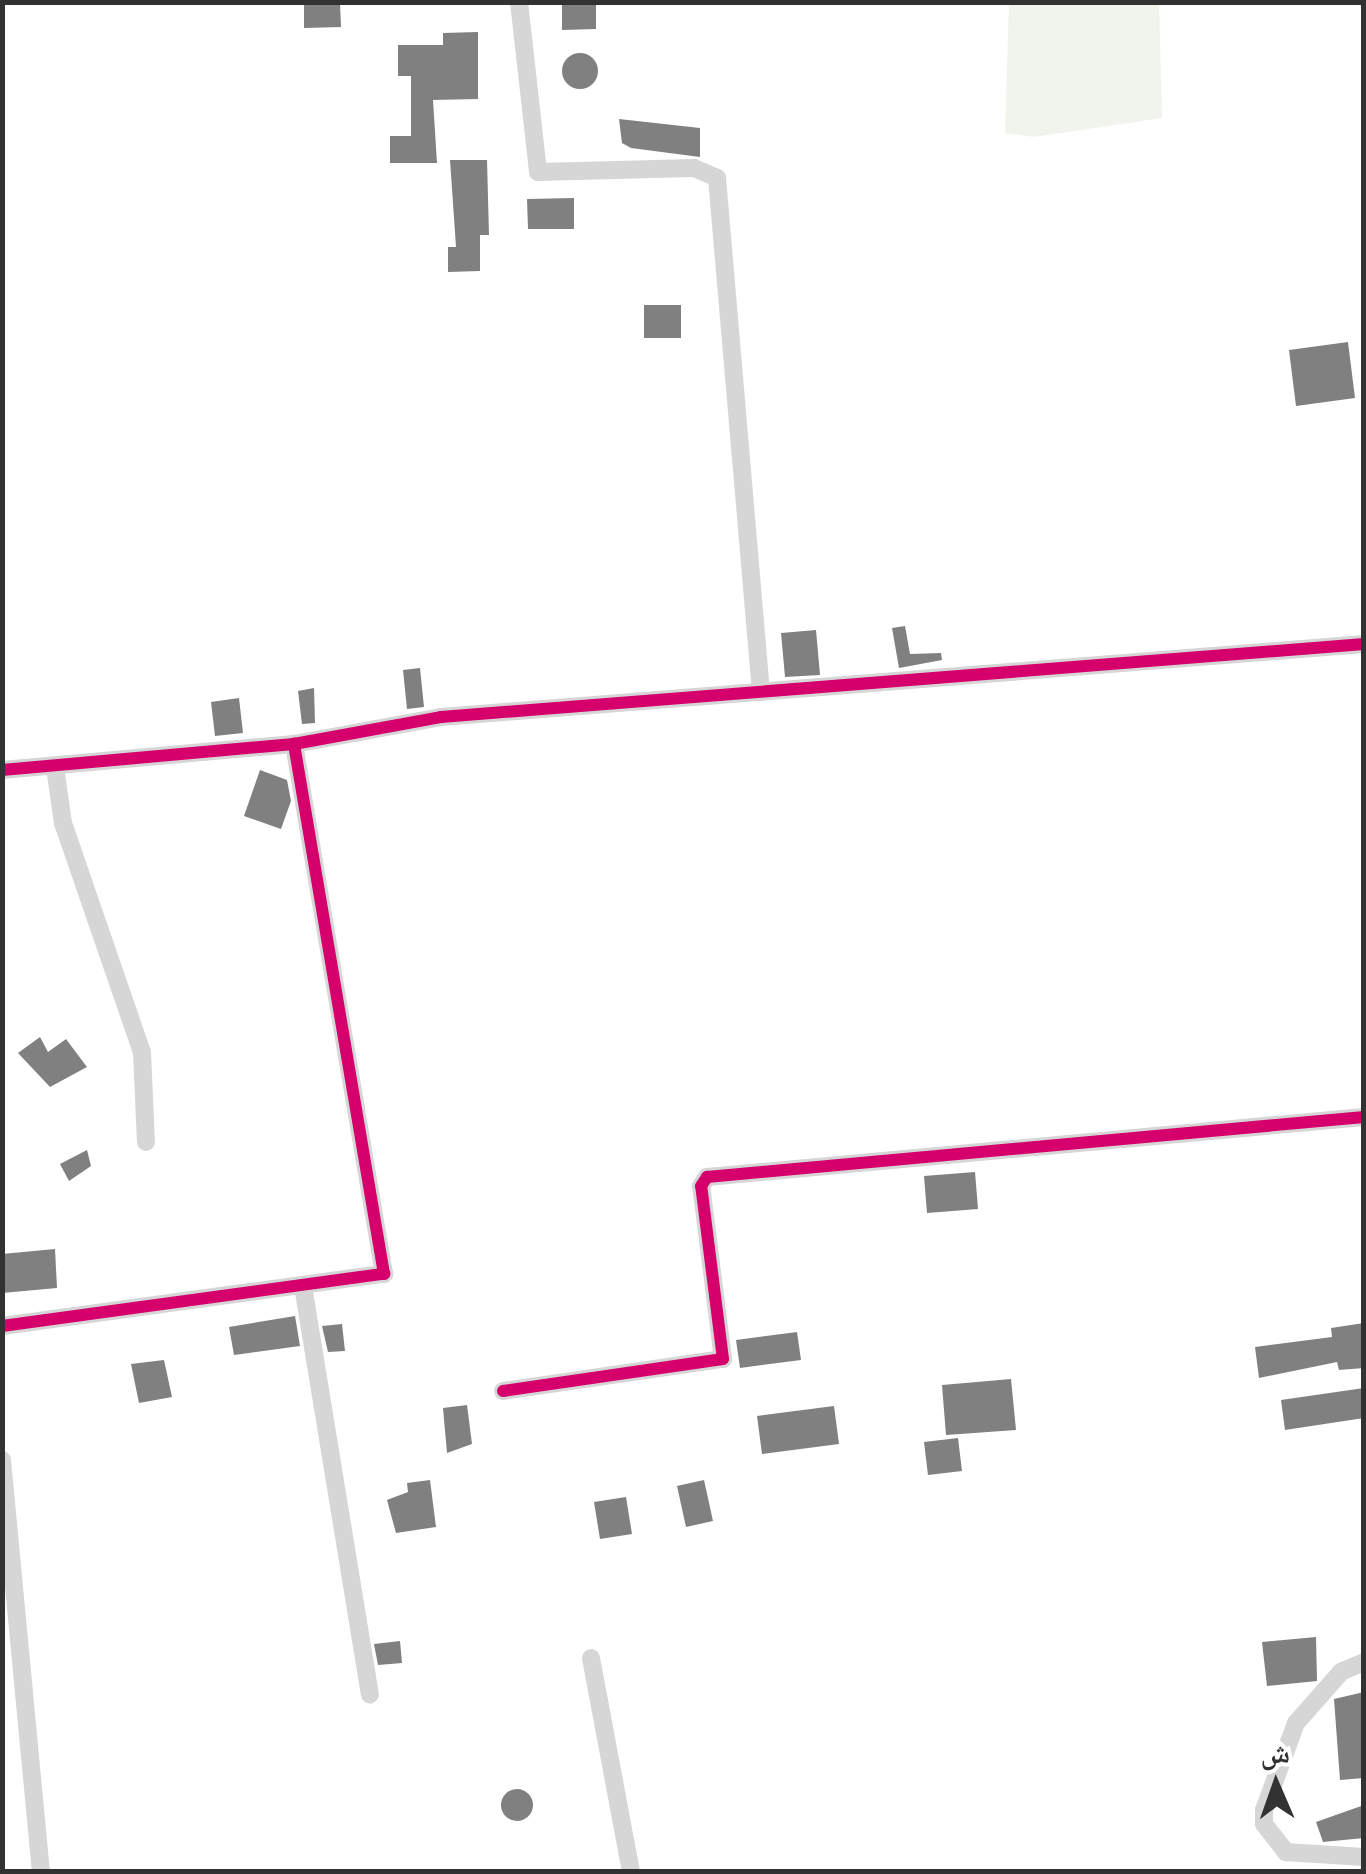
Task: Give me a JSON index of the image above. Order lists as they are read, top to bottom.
{
  "north": "top"
}
